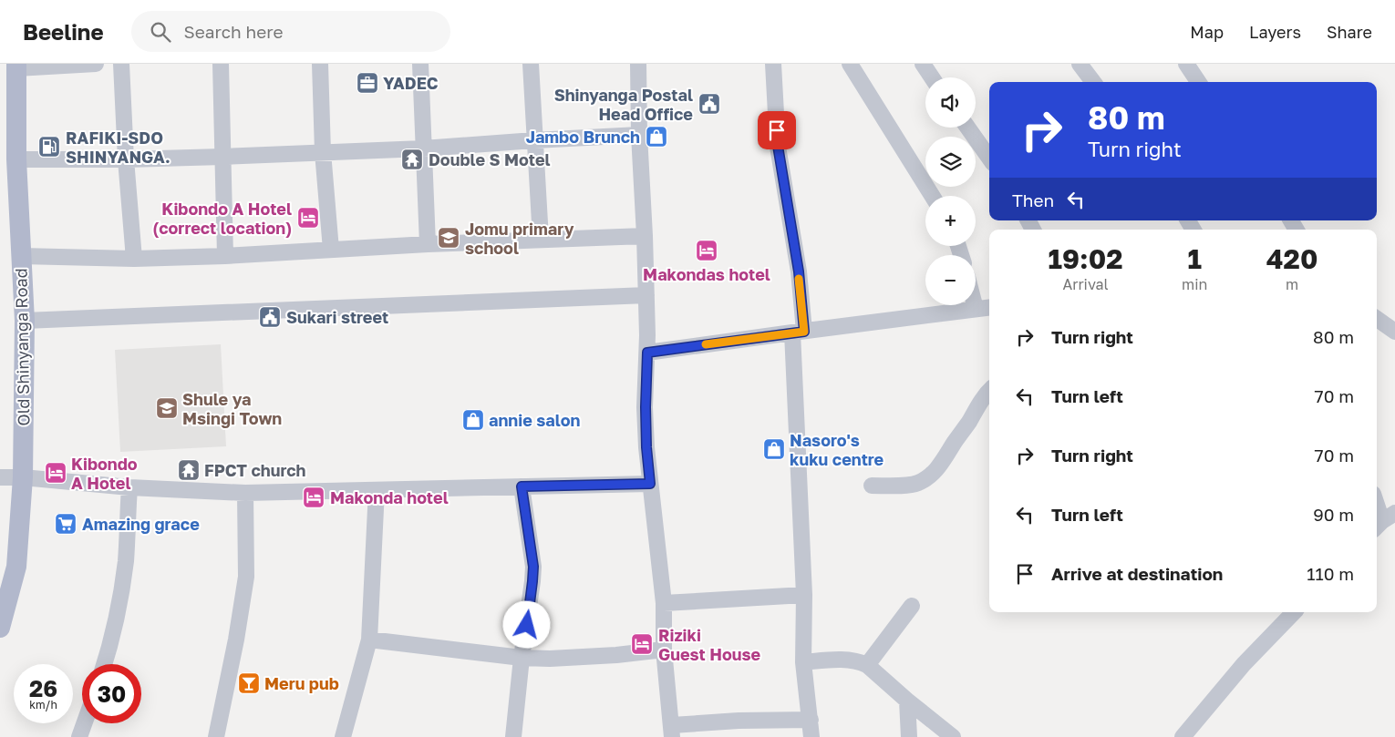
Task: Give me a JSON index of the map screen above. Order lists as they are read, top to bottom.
{
  "streets": {
    "main road": ["Old Shinyanga Road"]
  },
  "places": {
    "office": ["YADEC"],
    "public building": ["Shinyanga Postal Head Office", "Sukari street"],
    "shop": ["Jambo Brunch", "annie salon", "Nasoro's kuku centre"],
    "fuel station": ["RAFIKI-SDO SHINYANGA."],
    "temple": ["Double S Motel", "FPCT church"],
    "hotel": [
      "Kibondo A Hotel (correct location)",
      "Makondas hotel",
      "Kibondo A Hotel",
      "Makonda hotel",
      "Riziki Guest House"
    ],
    "school or university": ["Jomu primary school", "Shule ya Msingi Town"],
    "supermarket": ["Amazing grace"],
    "bar": ["Meru pub"]
  },
  "page": {
    "header": "Beeline",
    "search": "Search here",
    "nav": ["Map", "Layers", "Share"],
    "map_buttons": ["+", "−"],
    "turn": ["80 m", "Turn right"],
    "then": "Then",
    "eta": [
      "19:02",
      "Arrival",
      "1",
      "min",
      "420",
      "m"
    ],
    "list": [
      {
        "name": "Turn right",
        "value": "80 m"
      },
      {
        "name": "Turn left",
        "value": "70 m"
      },
      {
        "name": "Turn right",
        "value": "70 m"
      },
      {
        "name": "Turn left",
        "value": "90 m"
      },
      {
        "name": "Arrive at destination",
        "value": "110 m"
      }
    ],
    "speed": "26 km/h",
    "limit": "30"
  }
}
